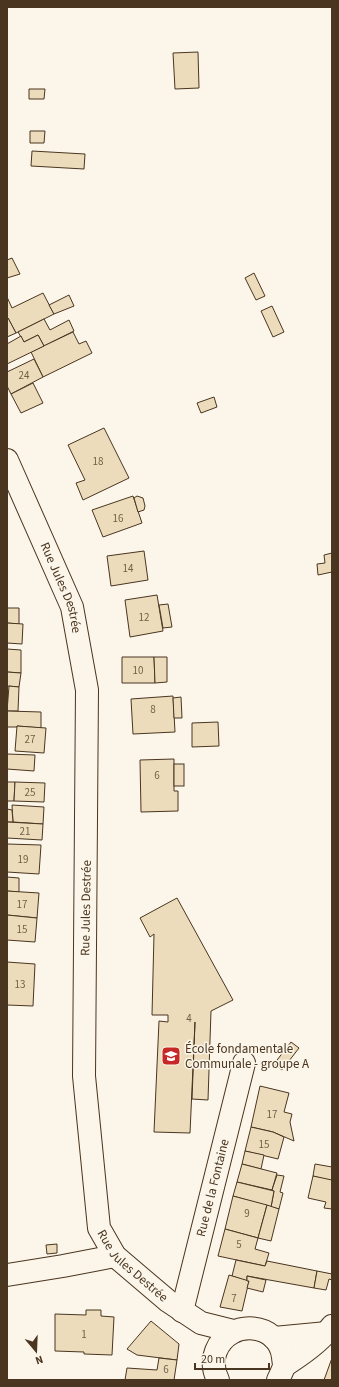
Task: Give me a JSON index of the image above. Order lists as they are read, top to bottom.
{
  "streets": {
    "street": ["Rue Jules Destrée", "Rue de la Fontaine"]
  },
  "crossings": [
    ["Rue Jules Destrée", "Rue de la Fontaine"]
  ],
  "places": {
    "school or university": ["École fondamentale Communale - groupe A"]
  },
  "house_numbers": [
    "24",
    "18",
    "16",
    "14",
    "12",
    "10",
    "8",
    "27",
    "6",
    "25",
    "21",
    "19",
    "17",
    "15",
    "13",
    "4",
    "17",
    "15",
    "9",
    "5",
    "7",
    "1",
    "6"
  ],
  "scale_bar": "20 m",
  "north": "bottom"
}
